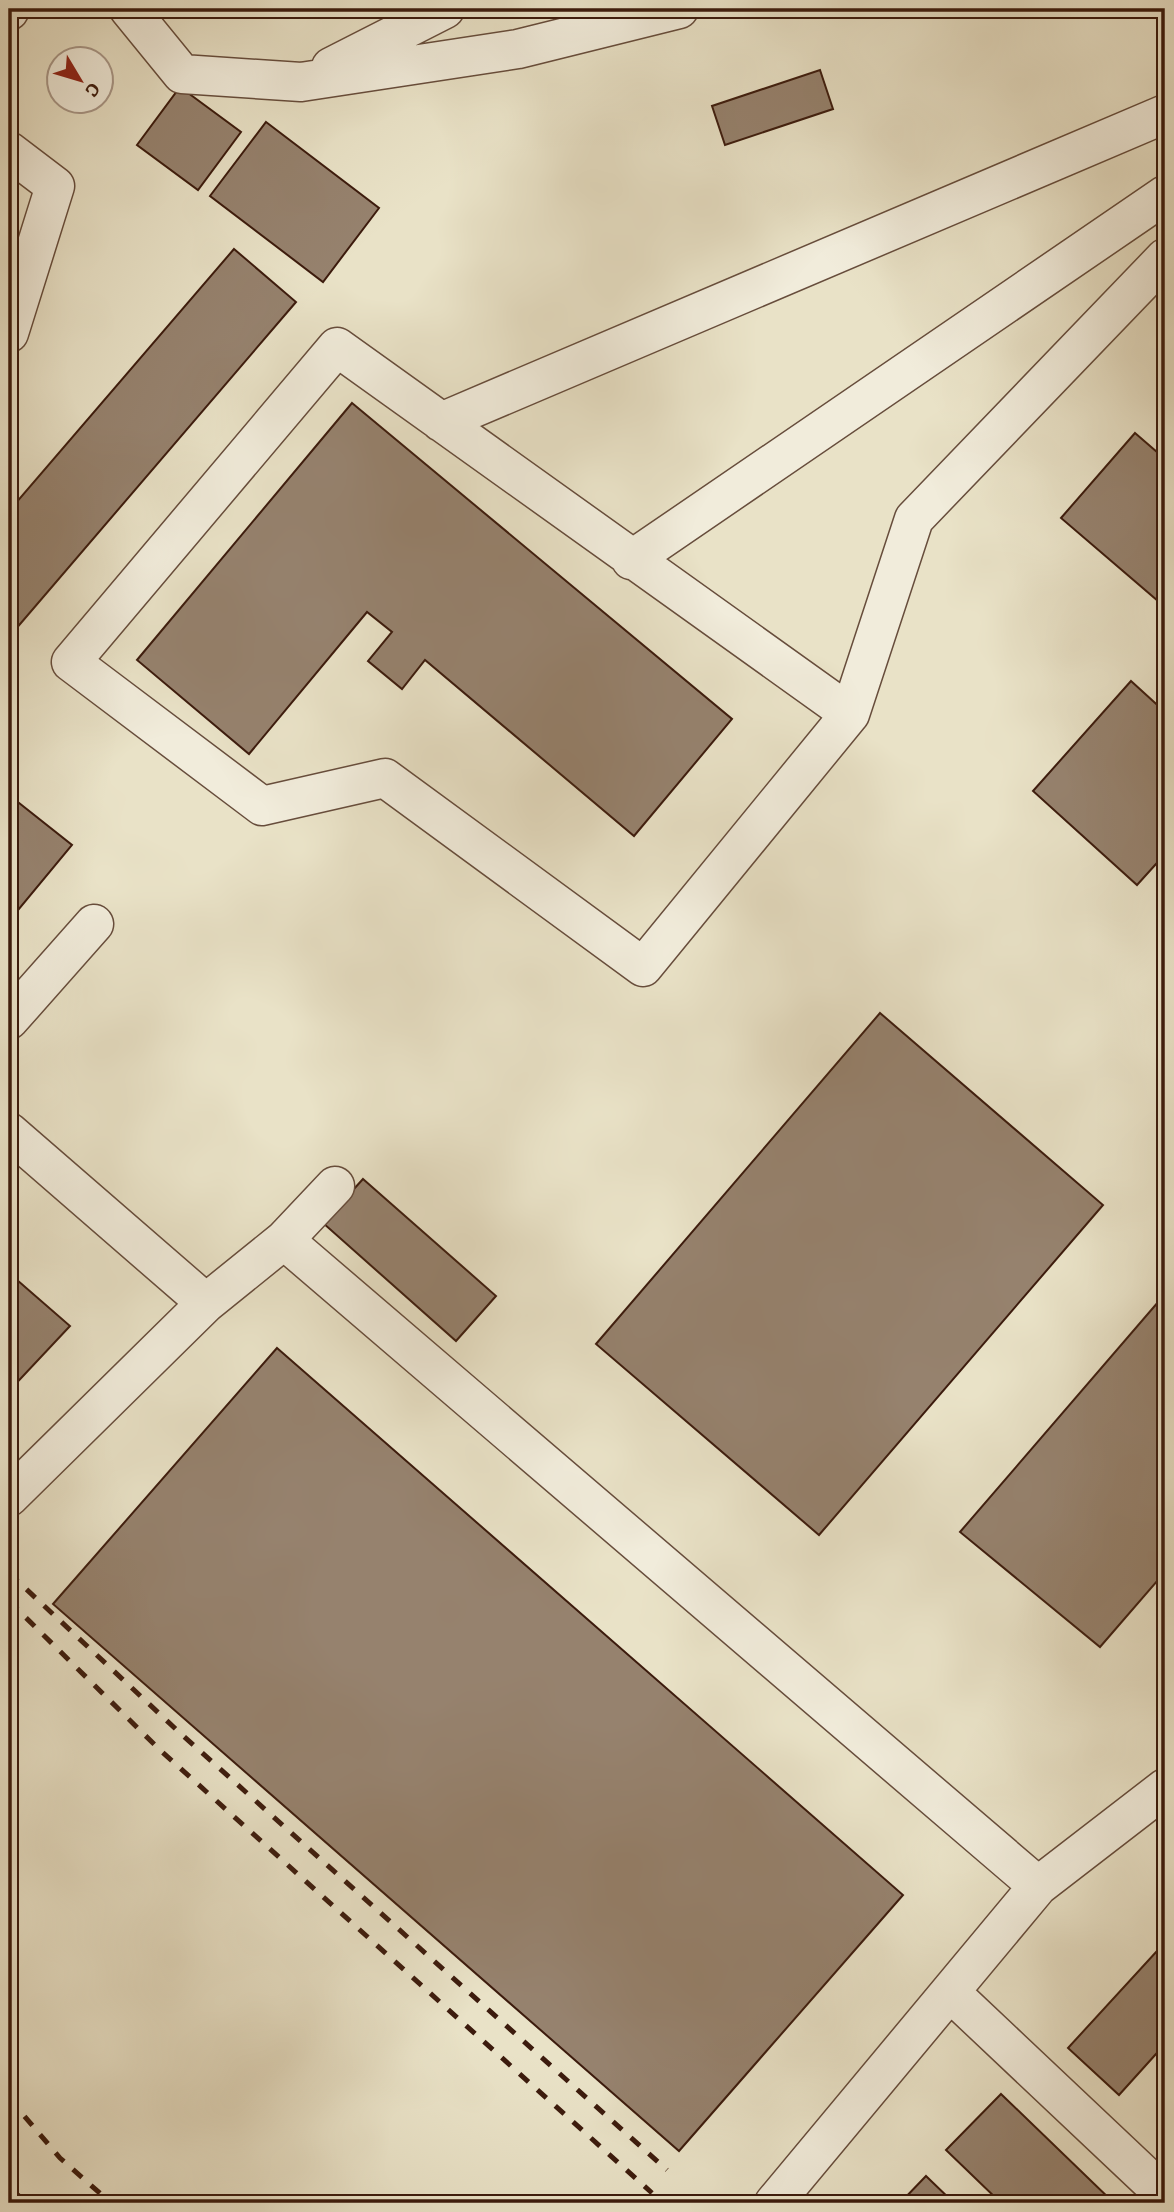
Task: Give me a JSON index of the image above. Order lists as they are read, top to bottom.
{
  "north": "bottom right"
}
